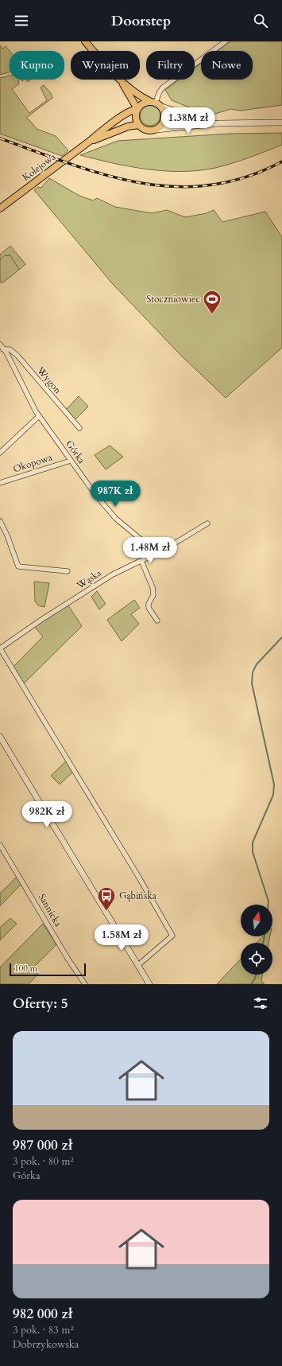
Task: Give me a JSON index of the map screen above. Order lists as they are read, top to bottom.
{
  "streets": {
    "main road": ["Kolejowa"],
    "street": [
      "Wygon",
      "Górka",
      "Okopowa",
      "Wąska",
      "Sannicka"
    ]
  },
  "crossings": [
    ["Wygon", "Górka"],
    ["Górka", "Okopowa"],
    ["Górka", "Wąska"]
  ],
  "places": {
    "sports": ["Stoczniowiec"],
    "bus stop": ["Gąbińska"]
  },
  "scale_bar": "100 m",
  "north": "top",
  "page": {
    "header": "Doorstep",
    "chip": [
      "Kupno",
      "Wynajem",
      "Filtry",
      "Nowe"
    ],
    "price": [
      "1.38M zł",
      "987K zł",
      "1.48M zł",
      "982K zł",
      "1.58M zł"
    ],
    "scale": "100 m",
    "heading": "Oferty: 5",
    "list": [
      {
        "name": "987 000 zł",
        "note": "3 pok. · 80 m² · Górka"
      },
      {
        "name": "982 000 zł",
        "note": "3 pok. · 83 m² · Dobrzykowska"
      }
    ]
  }
}
